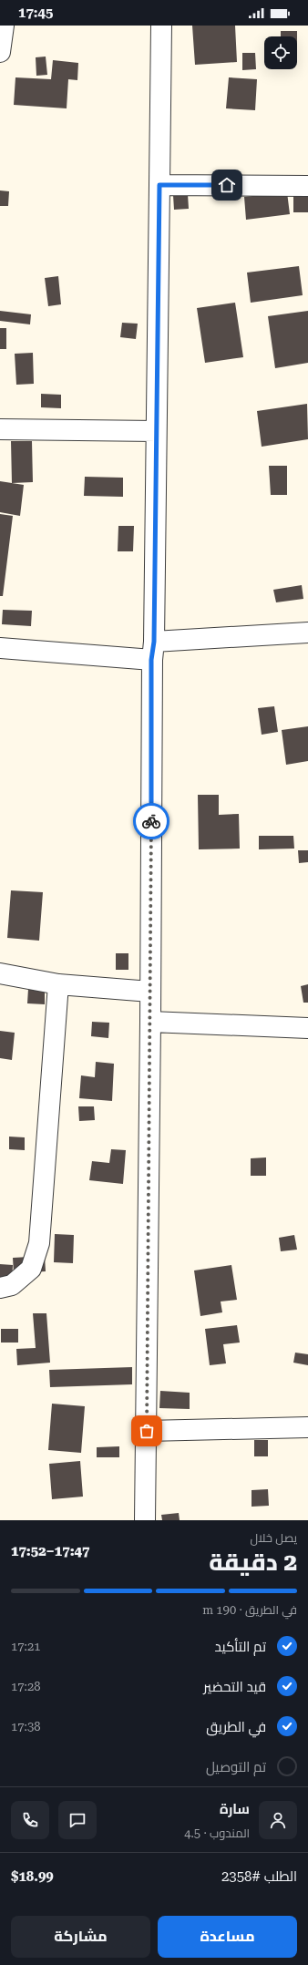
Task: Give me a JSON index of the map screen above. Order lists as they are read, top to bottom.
{
  "page": {
    "status": "17:45",
    "heading": ["2 دقيقة", "يصل خلال", "17:47–17:52"],
    "panel": [
      "سارة",
      "المندوب · 4.5",
      "الطلب #2358",
      "$18.99"
    ],
    "bar": "في الطريق · 190 m",
    "list": [
      ["تم التأكيد", "17:21"],
      ["قيد التحضير", "17:28"],
      ["في الطريق", "17:38"],
      "تم التوصيل"
    ],
    "buttons": ["مساعدة", "مشاركة"]
  }
}
